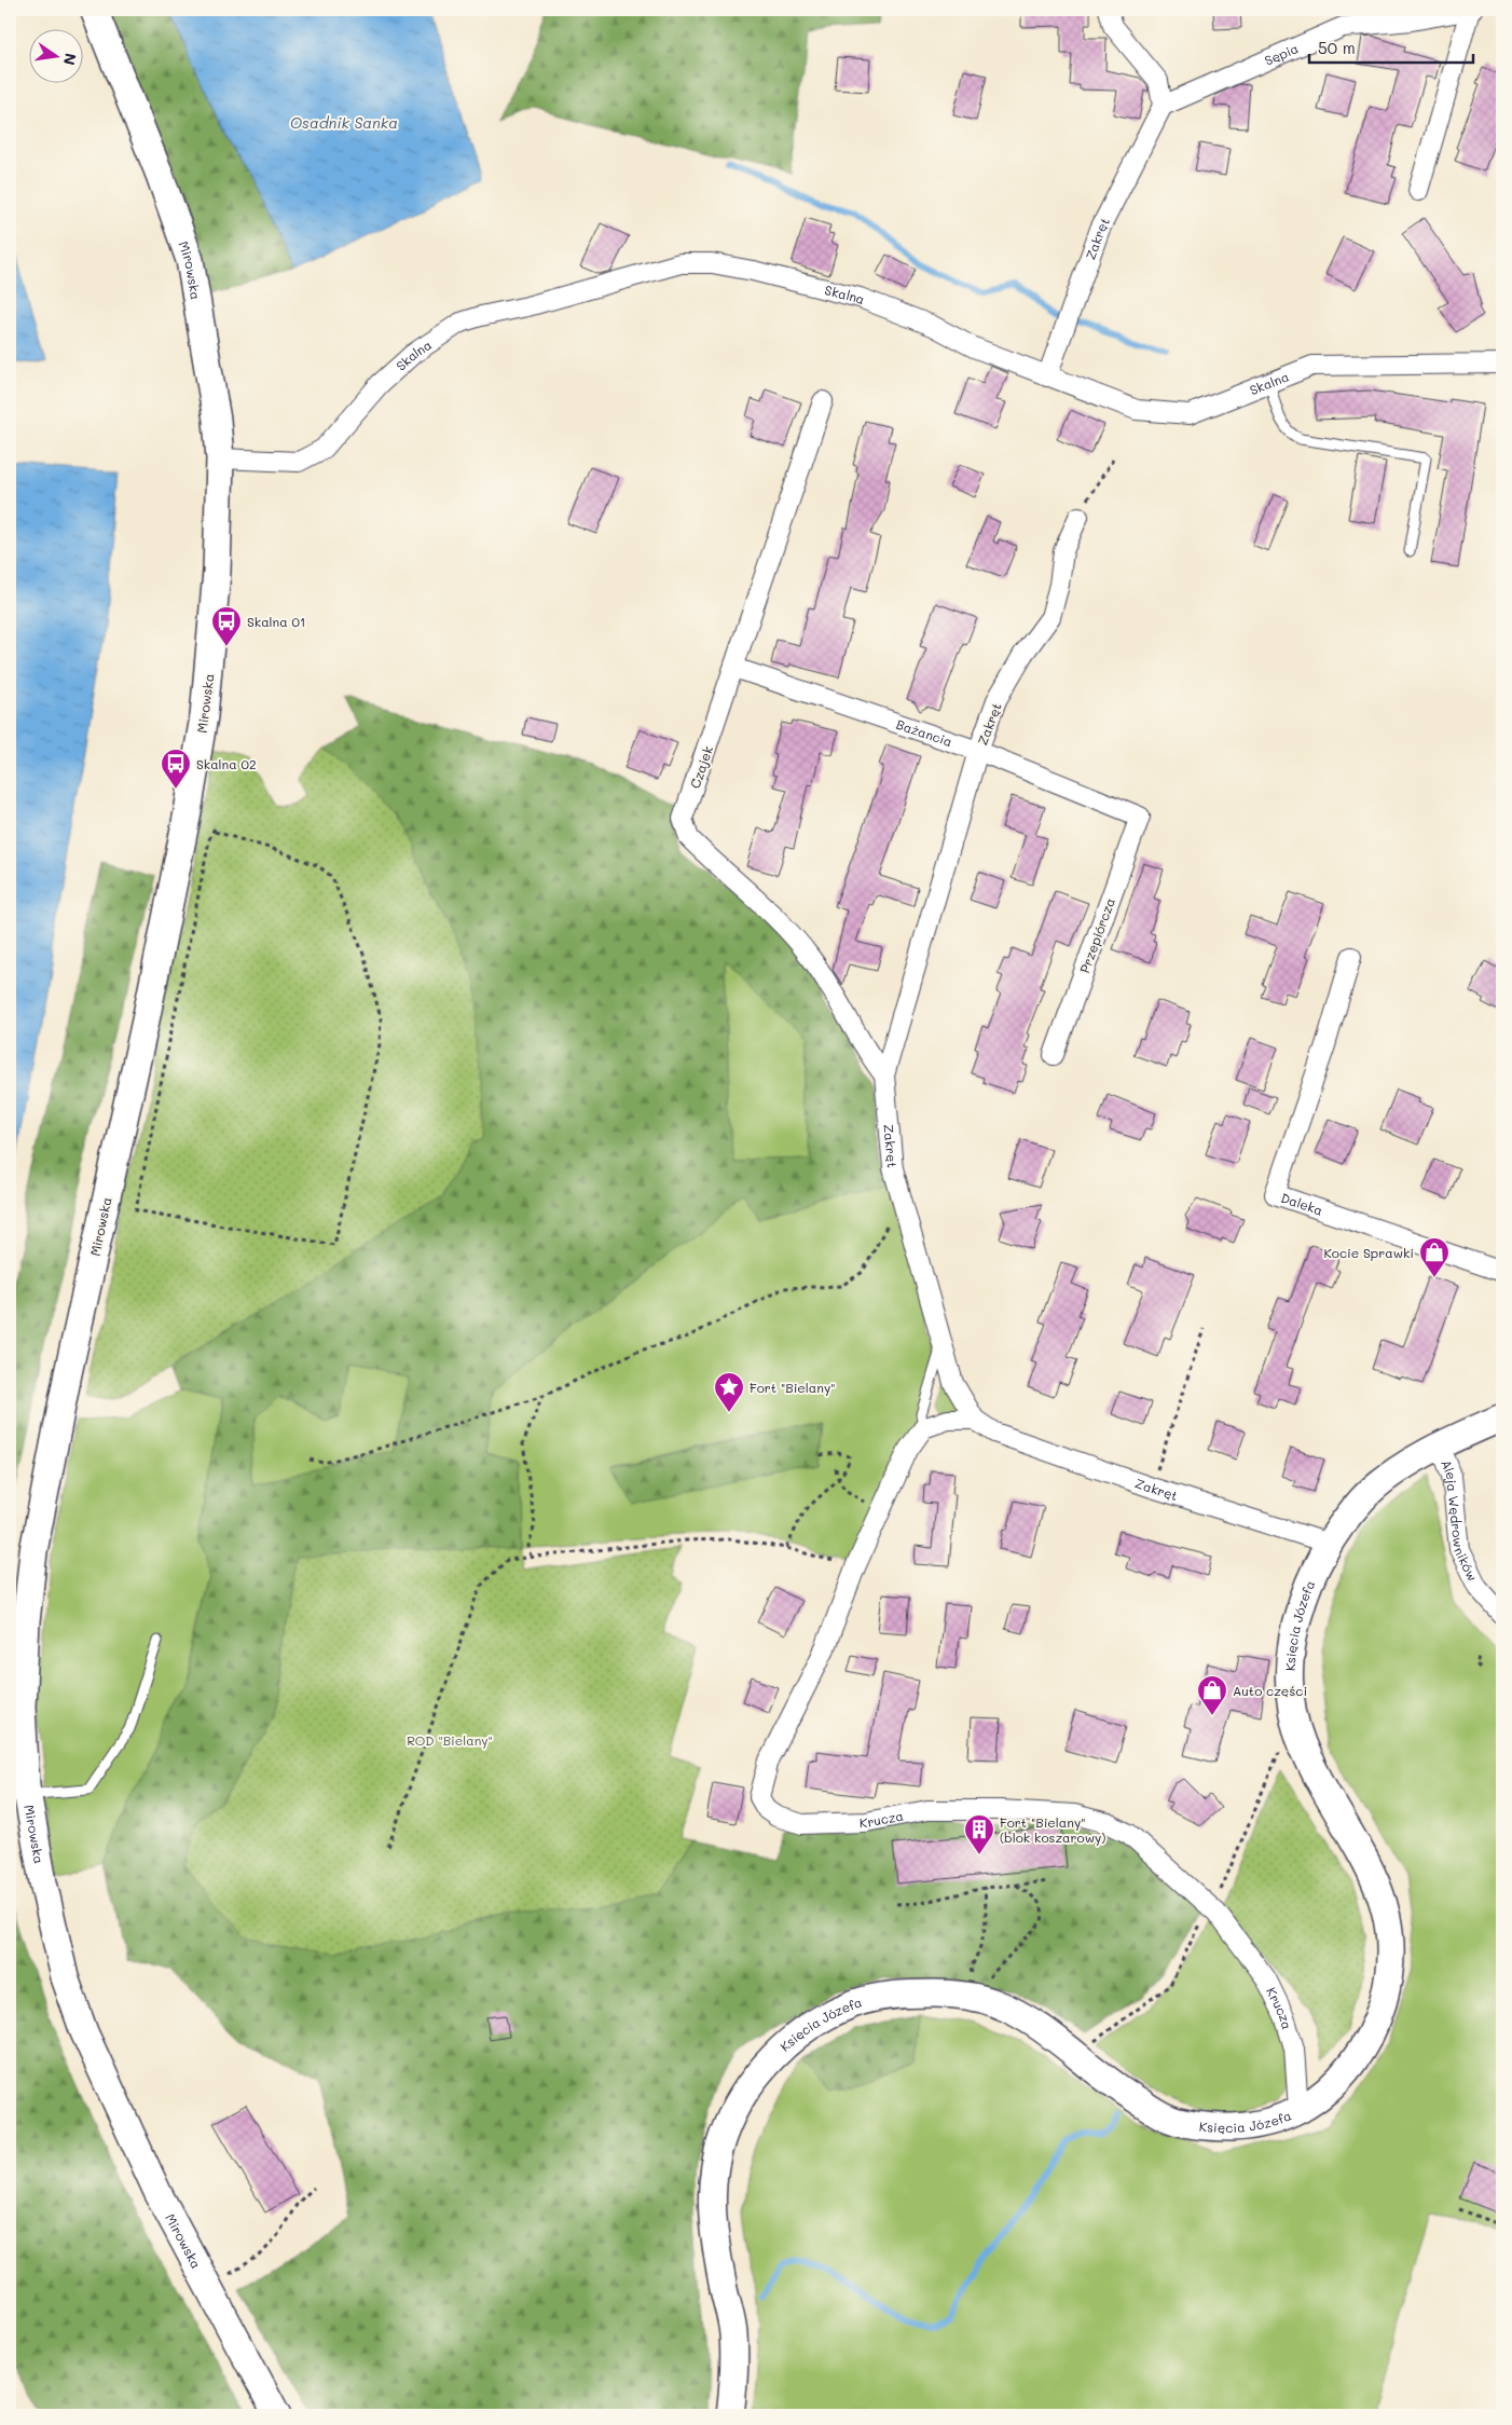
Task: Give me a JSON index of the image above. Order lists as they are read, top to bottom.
{
  "streets": {
    "main road": ["Mirowska", "Księcia Józefa"],
    "street": [
      "Sępia",
      "Zakręt",
      "Skalna",
      "Bażancia",
      "Czajek",
      "Przepiórcza",
      "Daleka",
      "Aleja Wędrowników",
      "Krucza"
    ]
  },
  "crossings": [
    ["Sępia", "Zakręt"],
    ["Zakręt", "Skalna"],
    ["Zakręt", "Bażancia"],
    ["Zakręt", "Czajek"],
    ["Zakręt", "Księcia Józefa"],
    ["Mirowska", "Skalna"],
    ["Bażancia", "Czajek"],
    ["Bażancia", "Przepiórcza"],
    ["Aleja Wędrowników", "Księcia Józefa"],
    ["Księcia Józefa", "Krucza"]
  ],
  "water": ["Osadnik Sanka"],
  "parks": ["ROD \"Bielany\""],
  "places": {
    "bus stop": ["Skalna 01", "Skalna 02"],
    "shop": ["Kocie Sprawki", "Auto części"],
    "place": ["Fort \"Bielany\""],
    "building": ["Fort \"Bielany\" (blok koszarowy)"]
  },
  "scale_bar": "50 m",
  "north": "right"
}
